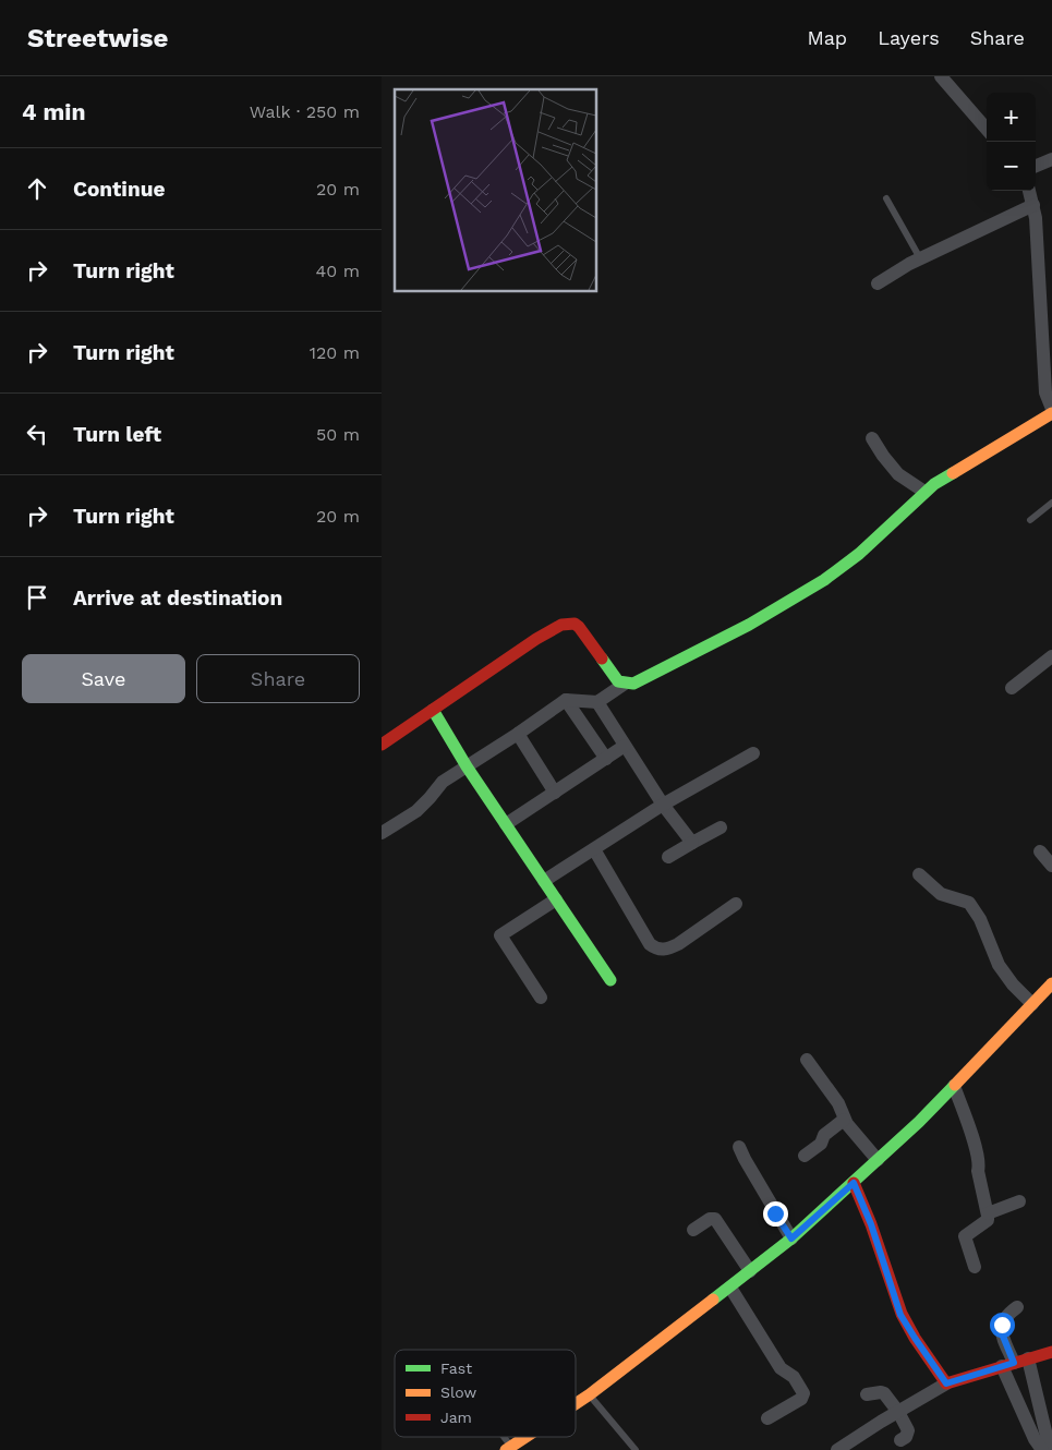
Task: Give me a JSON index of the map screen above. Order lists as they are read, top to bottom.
{
  "legend": ["Fast", "Slow", "Jam"],
  "page": {
    "header": "Streetwise",
    "nav": ["Map", "Layers", "Share"],
    "heading": ["4 min", "Walk · 250 m"],
    "map_buttons": ["+", "−"],
    "list": [
      ["Continue", "20 m"],
      ["Turn right", "40 m"],
      ["Turn right", "120 m"],
      ["Turn left", "50 m"],
      ["Turn right", "20 m"],
      "Arrive at destination"
    ],
    "buttons": ["Save", "Share"]
  }
}
